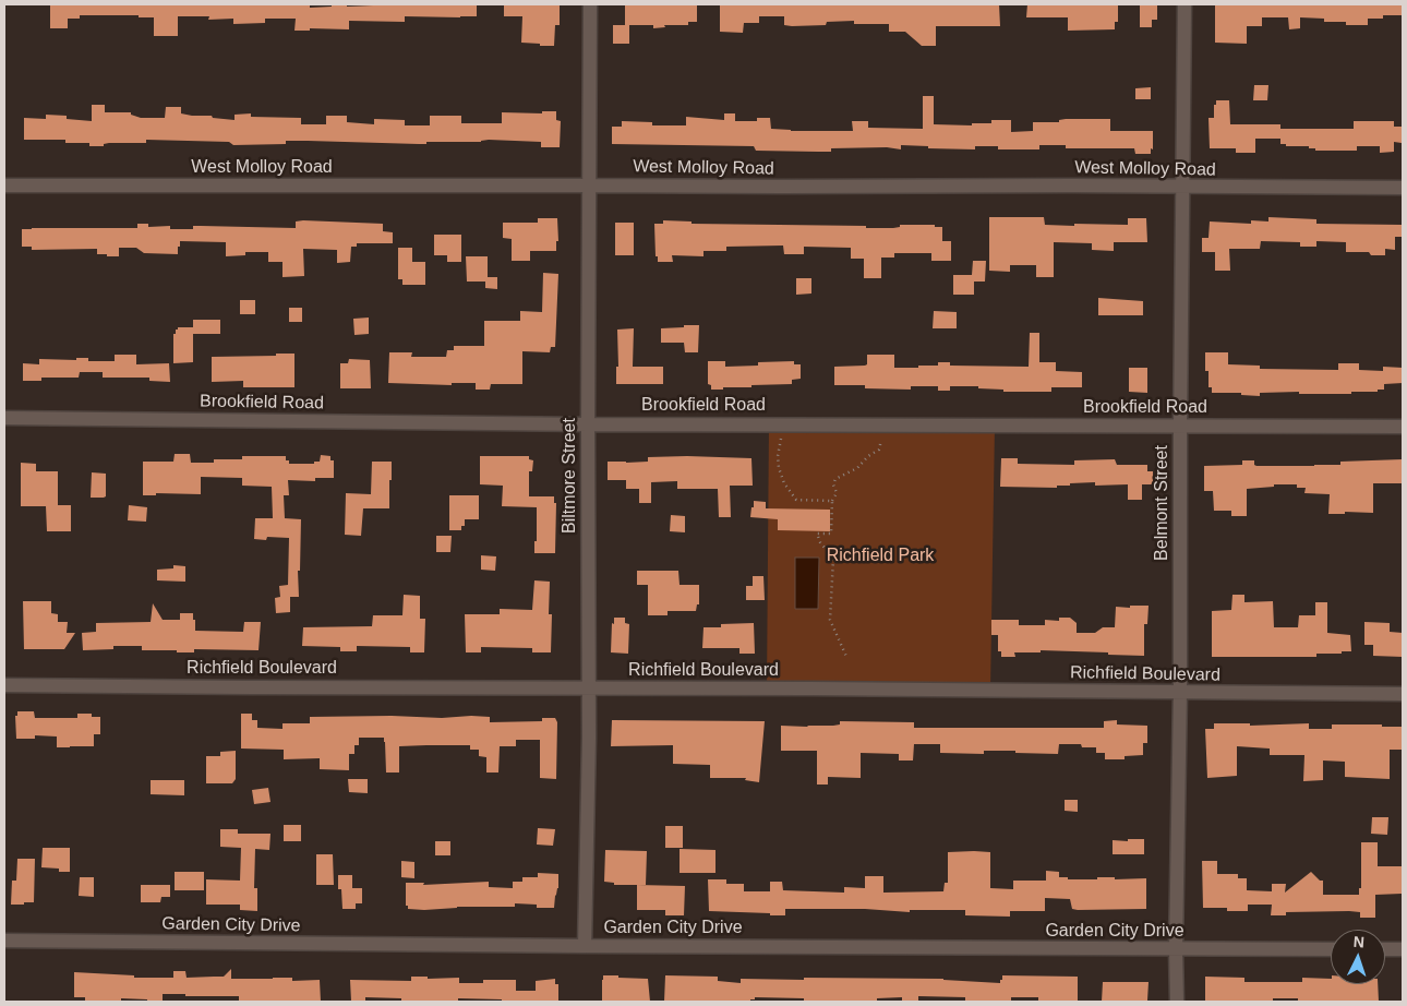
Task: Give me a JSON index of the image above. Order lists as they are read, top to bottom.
{
  "streets": {
    "street": [
      "West Molloy Road",
      "Brookfield Road",
      "Biltmore Street",
      "Belmont Street",
      "Richfield Boulevard",
      "Garden City Drive"
    ]
  },
  "crossings": [
    ["West Molloy Road", "Biltmore Street"],
    ["West Molloy Road", "Belmont Street"],
    ["Brookfield Road", "Biltmore Street"],
    ["Brookfield Road", "Belmont Street"],
    ["Biltmore Street", "Richfield Boulevard"],
    ["Biltmore Street", "Garden City Drive"],
    ["Belmont Street", "Richfield Boulevard"],
    ["Belmont Street", "Garden City Drive"]
  ],
  "parks": ["Richfield Park"],
  "north": "top"
}
